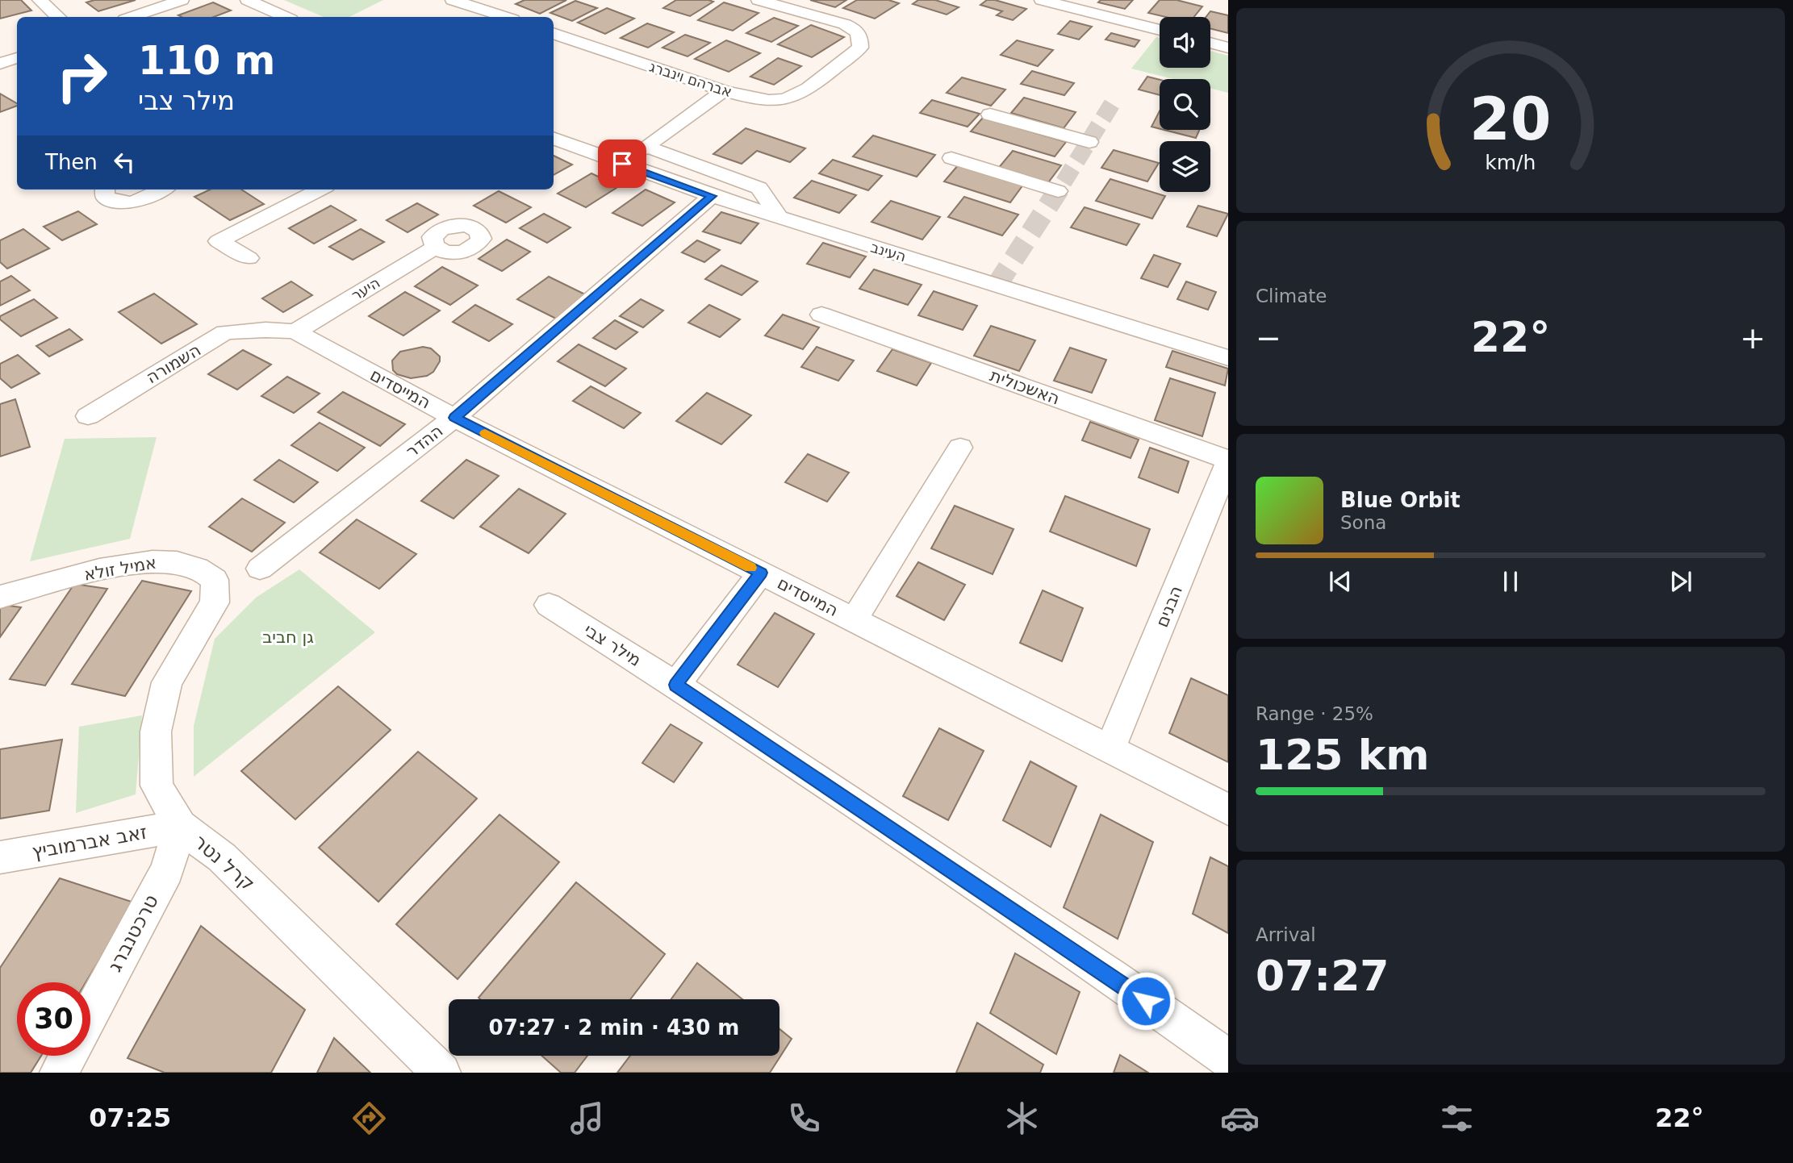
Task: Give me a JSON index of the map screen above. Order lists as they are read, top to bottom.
{
  "streets": {
    "street": [
      "אברהם וינברג",
      "העינב",
      "היער",
      "השמורה",
      "האשכולית",
      "המייסדים",
      "ההדר",
      "אמיל זולא",
      "הבנים",
      "מילר צבי",
      "זאב אברמוביץ",
      "קרל נטר",
      "טרכטנברג"
    ]
  },
  "crossings": [
    ["העינב", "ההדר"],
    ["היער", "המייסדים"],
    ["השמורה", "המייסדים"],
    ["האשכולית", "הבנים"],
    ["המייסדים", "ההדר"],
    ["המייסדים", "הבנים"],
    ["אמיל זולא", "קרל נטר"],
    ["זאב אברמוביץ", "קרל נטר"],
    ["זאב אברמוביץ", "טרכטנברג"],
    ["קרל נטר", "טרכטנברג"]
  ],
  "parks": ["גן חביב"],
  "page": {
    "turn": ["110 m", "מילר צבי"],
    "then": "Then",
    "tile": [
      "Climate",
      ["Range · 25%", "125 km"],
      ["Arrival", "07:27"]
    ],
    "heat": ["−", "22°", "+"],
    "song": ["Blue Orbit", "Sona"],
    "limit": "30",
    "trip": "07:27 · 2 min · 430 m",
    "tabs": ["07:25", "22°"],
    "gauge": ["20", "km/h"]
  }
}
